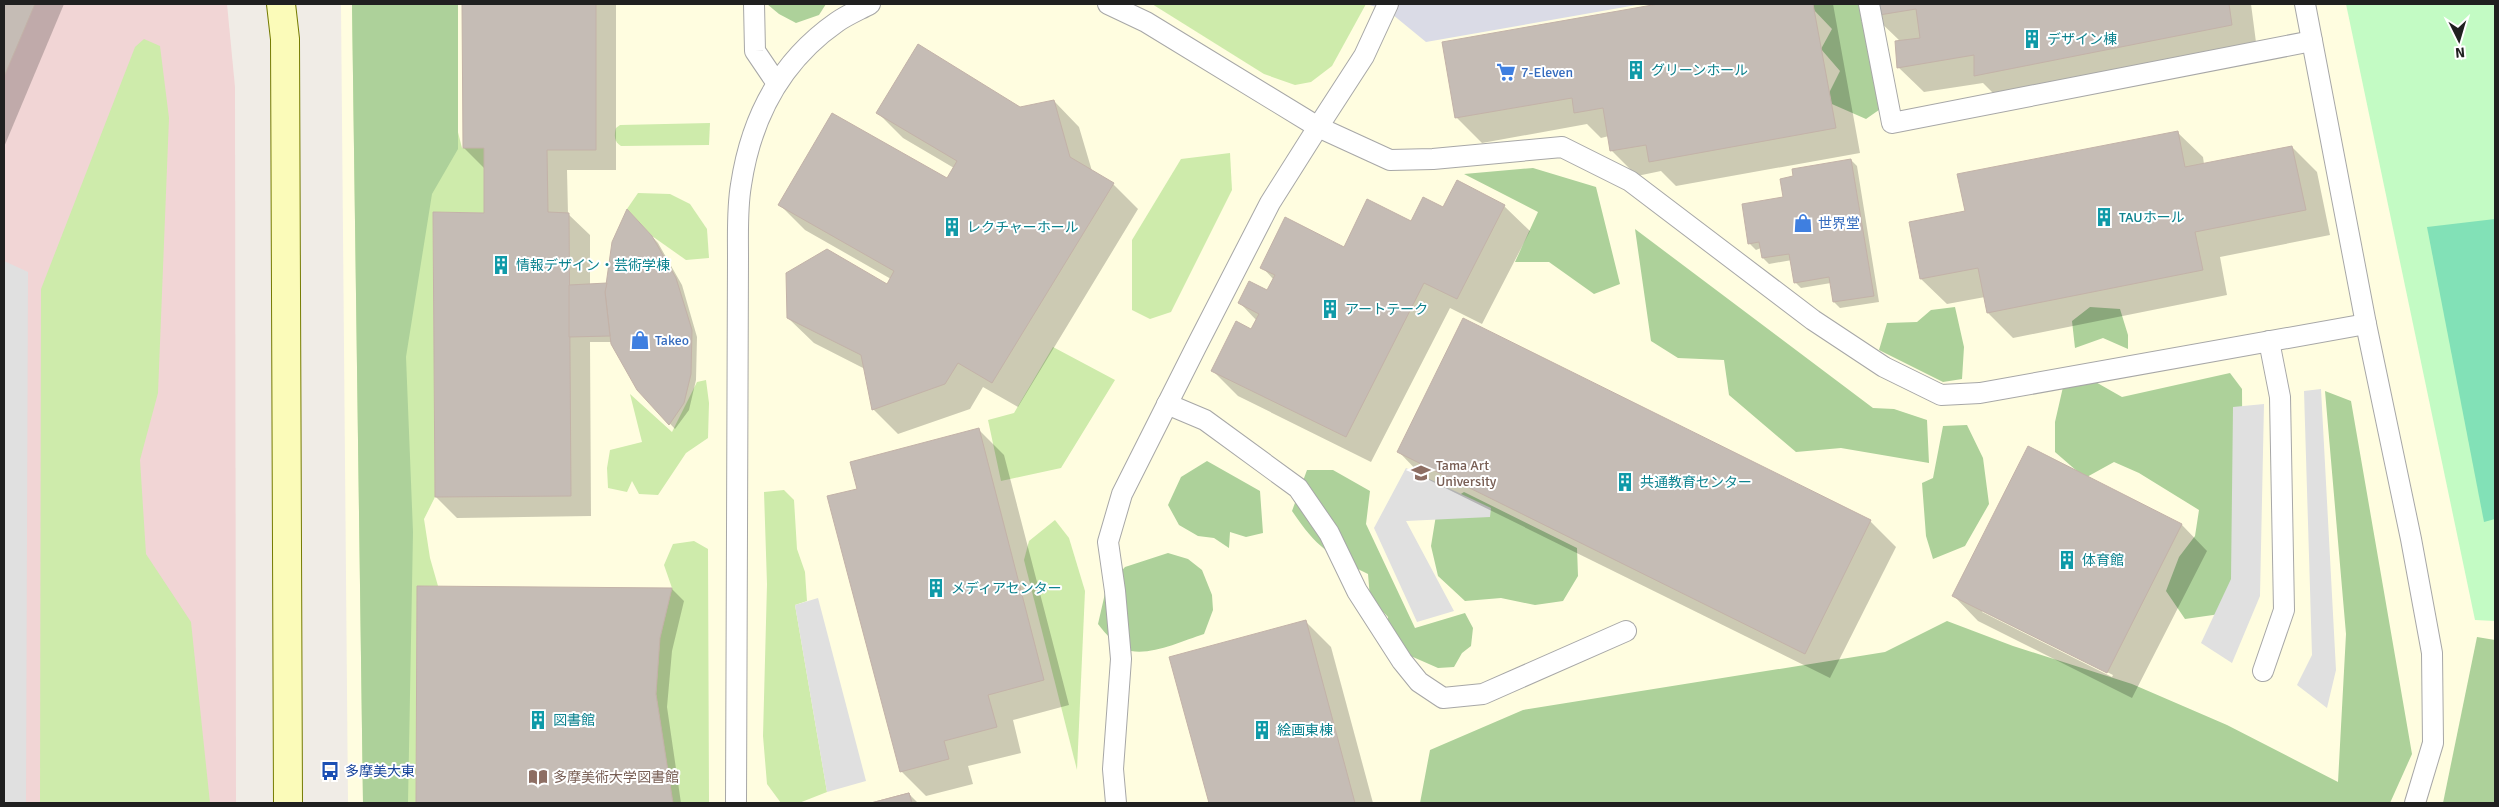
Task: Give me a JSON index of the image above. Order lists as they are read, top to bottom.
{
  "places": {
    "building": [
      "デザイン棟",
      "グリーンホール",
      "TAUホール",
      "レクチャーホール",
      "情報デザイン・芸術学棟",
      "アートテーク",
      "共通教育センター",
      "体育館",
      "メディアセンター",
      "図書館",
      "絵画東棟"
    ],
    "supermarket": ["7-Eleven"],
    "shop": ["世界堂", "Takeo"],
    "school or university": ["Tama Art University"],
    "bus stop": ["多摩美大東"],
    "library": ["多摩美術大学図書館"]
  },
  "north": "bottom"
}
